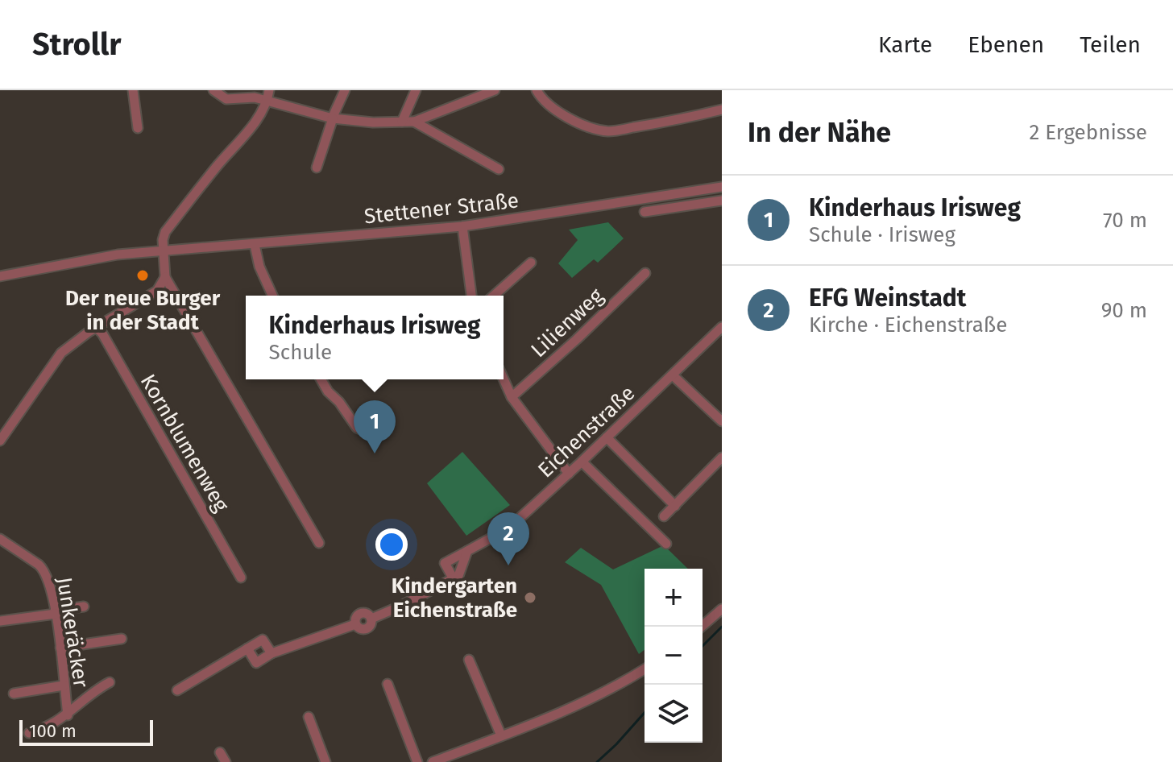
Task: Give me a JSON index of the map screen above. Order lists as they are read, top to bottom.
{
  "streets": {
    "street": [
      "Stettener Straße",
      "Lilienweg",
      "Eichenstraße",
      "Kornblumenweg",
      "Junkeräcker"
    ]
  },
  "places": ["Der neue Burger in der Stadt", "Kindergarten Eichenstraße"],
  "scale_bar": "100 m",
  "page": {
    "header": "Strollr",
    "nav": ["Karte", "Ebenen", "Teilen"],
    "heading": ["In der Nähe", "2 Ergebnisse"],
    "list": [
      {
        "mark": "1",
        "name": "Kinderhaus Irisweg",
        "note": "Schule · Irisweg",
        "value": "70 m"
      },
      {
        "mark": "2",
        "name": "EFG Weinstadt",
        "note": "Kirche · Eichenstraße",
        "value": "90 m"
      }
    ],
    "popup": ["Kinderhaus Irisweg", "Schule"],
    "pins": ["1", "2"],
    "map_buttons": ["+", "−"],
    "scale": "100 m"
  }
}
